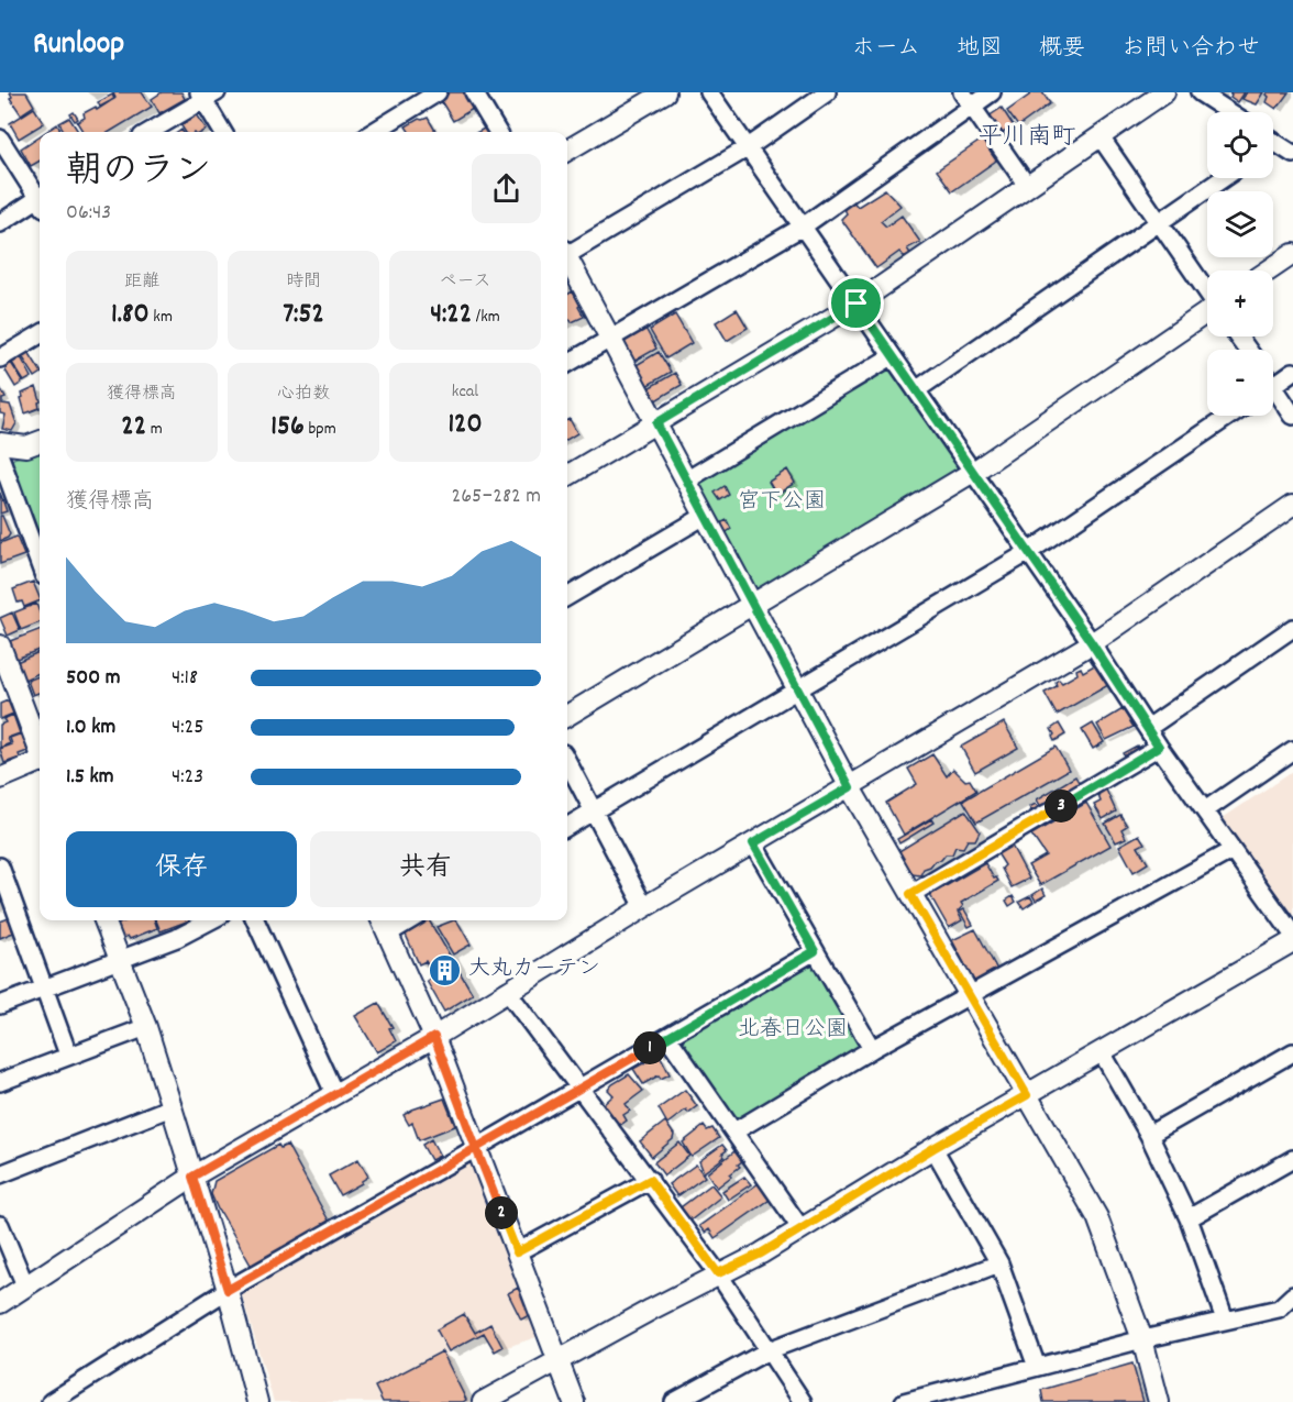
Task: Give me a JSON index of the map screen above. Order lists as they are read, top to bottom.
{
  "districts": ["平川南町"],
  "parks": ["宮下公園", "北春日公園"],
  "places": {
    "building": ["大丸カーテン"]
  },
  "page": {
    "header": "Runloop",
    "nav": [
      "ホーム",
      "地図",
      "概要",
      "お問い合わせ"
    ],
    "map_buttons": ["+", "−"],
    "heading": ["朝のラン", "06:43"],
    "stats": [
      ["距離", "1.80 km"],
      ["時間", "7:52"],
      ["ペース", "4:22 /km"],
      ["獲得標高", "22 m"],
      ["心拍数", "156 bpm"],
      ["kcal", "120"]
    ],
    "chart": ["獲得標高", "265–282 m"],
    "list": [
      {
        "name": "500 m",
        "note": "4:18"
      },
      {
        "name": "1.0 km",
        "note": "4:25"
      },
      {
        "name": "1.5 km",
        "note": "4:23"
      }
    ],
    "pins": ["3", "1", "2"],
    "buttons": ["保存", "共有"]
  }
}
